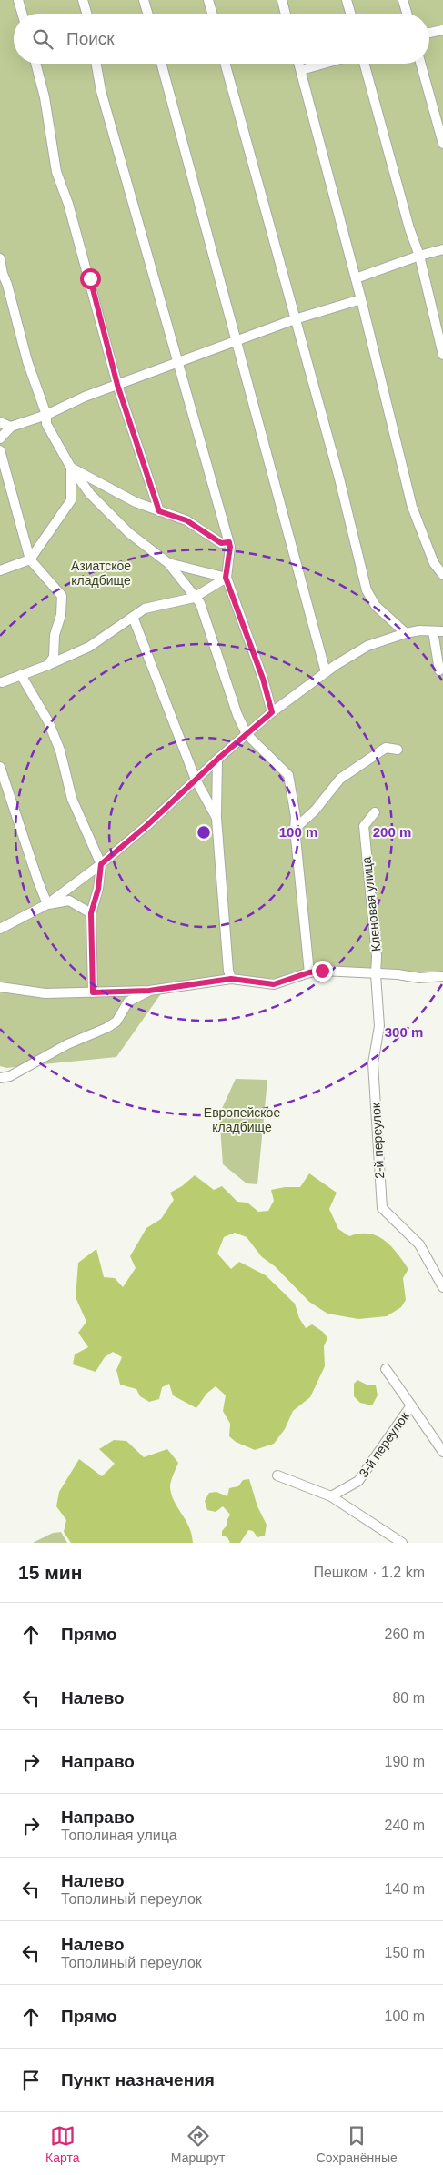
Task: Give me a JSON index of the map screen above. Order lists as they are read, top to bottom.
{
  "streets": {
    "street": ["Кленовая улица", "2-й переулок", "3-й переулок"]
  },
  "crossings": [
    ["Кленовая улица", "2-й переулок"]
  ],
  "parks": ["Азиатское кладбище", "Европейское кладбище"],
  "page": {
    "search": "Поиск",
    "heading": ["15 мин", "Пешком · 1.2 km"],
    "list": [
      ["Прямо", "260 m"],
      ["Налево", "80 m"],
      ["Направо", "190 m"],
      ["Направо", "Тополиная улица", "240 m"],
      ["Налево", "Тополиный переулок", "140 m"],
      ["Налево", "Тополиный переулок", "150 m"],
      ["Прямо", "100 m"],
      "Пункт назначения"
    ],
    "nav": ["Карта", "Маршрут", "Сохранённые"]
  },
  "rings": ["100 m", "200 m", "300 m"]
}
